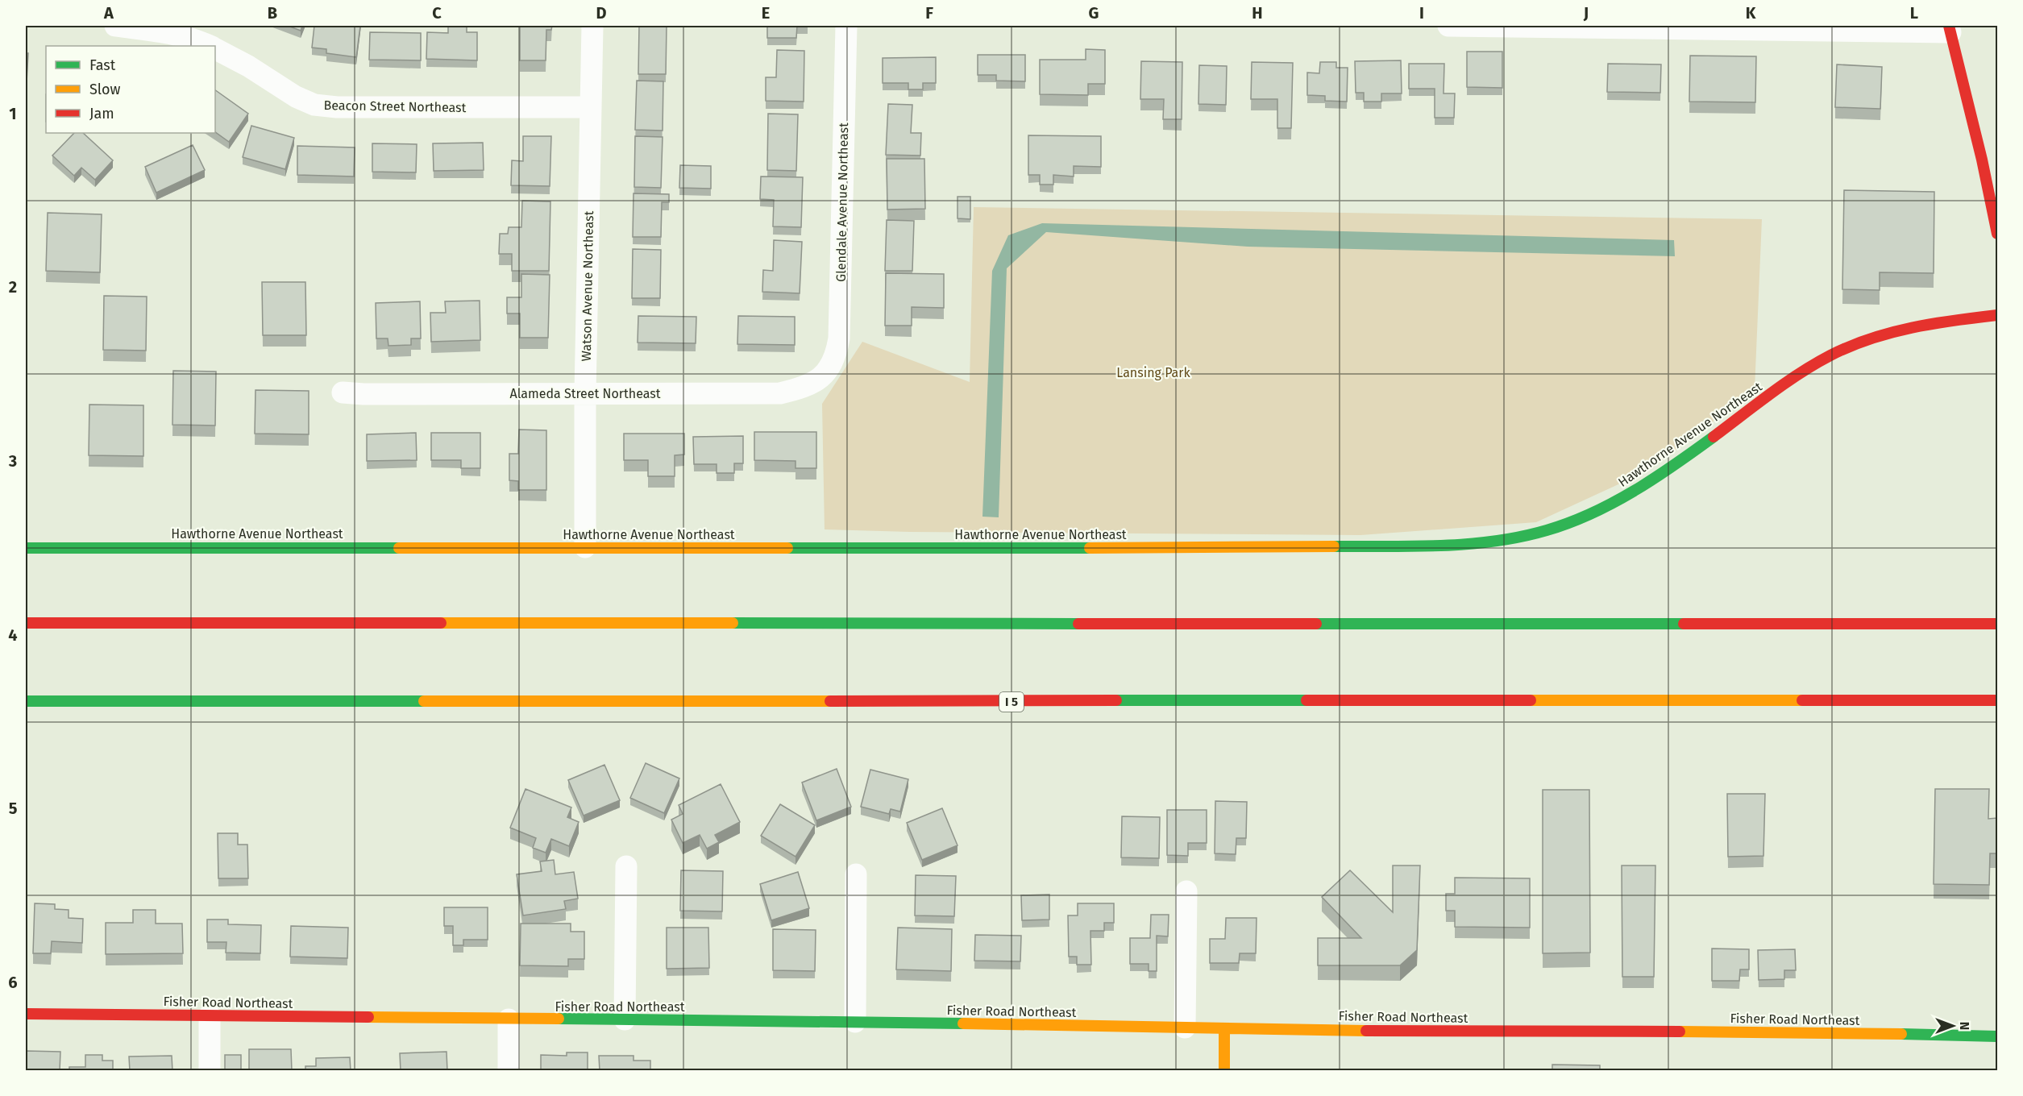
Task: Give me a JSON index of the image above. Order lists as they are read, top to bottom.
{
  "streets": {
    "main road": ["Hawthorne Avenue Northeast", "I 5", "Fisher Road Northeast"],
    "street": [
      "Beacon Street Northeast",
      "Glendale Avenue Northeast",
      "Watson Avenue Northeast",
      "Alameda Street Northeast"
    ]
  },
  "crossings": [
    ["Beacon Street Northeast", "Watson Avenue Northeast"],
    ["Glendale Avenue Northeast", "Alameda Street Northeast"],
    ["Watson Avenue Northeast", "Alameda Street Northeast"],
    ["Watson Avenue Northeast", "Hawthorne Avenue Northeast"]
  ],
  "parks": ["Lansing Park"],
  "legend": ["Fast", "Slow", "Jam"],
  "north": "right",
  "grid": {
    "columns": [
      "A",
      "B",
      "C",
      "D",
      "E",
      "F",
      "G",
      "H",
      "I",
      "J",
      "K",
      "L"
    ],
    "rows": [
      "1",
      "2",
      "3",
      "4",
      "5",
      "6"
    ]
  }
}
